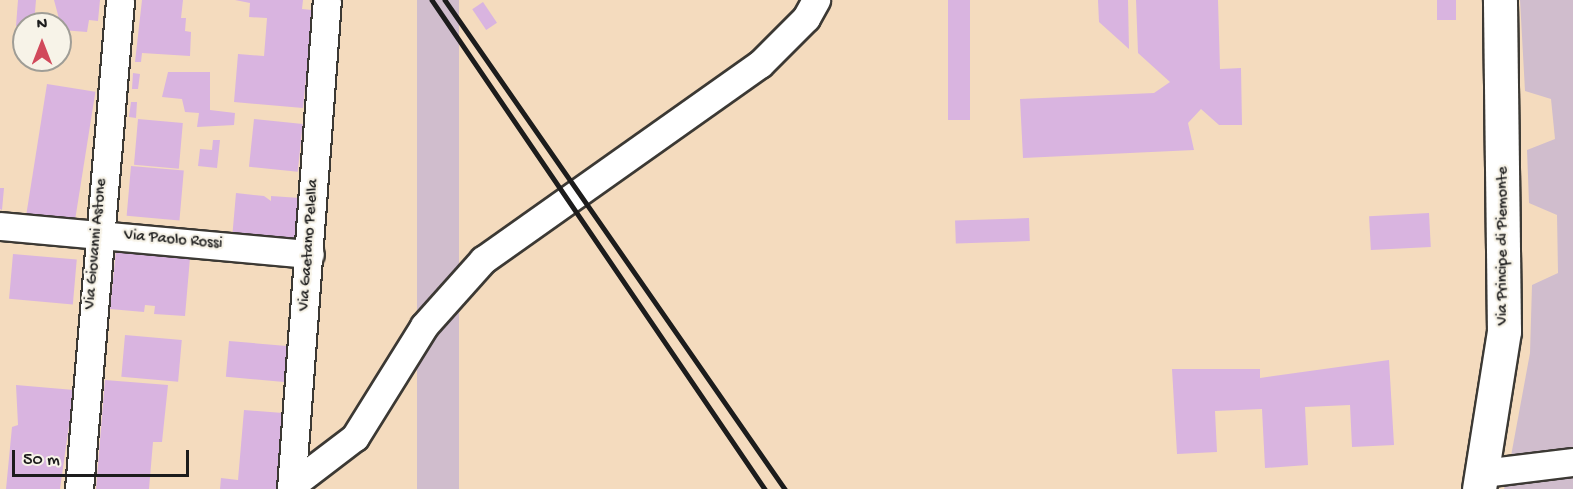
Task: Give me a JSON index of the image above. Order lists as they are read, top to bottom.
{
  "streets": {
    "main road": ["Via Principe di Piemonte"],
    "street": ["Via Paolo Rossi", "Via Giovanni Astone", "Via Gaetano Pelella"]
  },
  "crossings": [
    ["Via Paolo Rossi", "Via Giovanni Astone"],
    ["Via Paolo Rossi", "Via Gaetano Pelella"]
  ],
  "scale_bar": "50 m",
  "north": "top"
}
